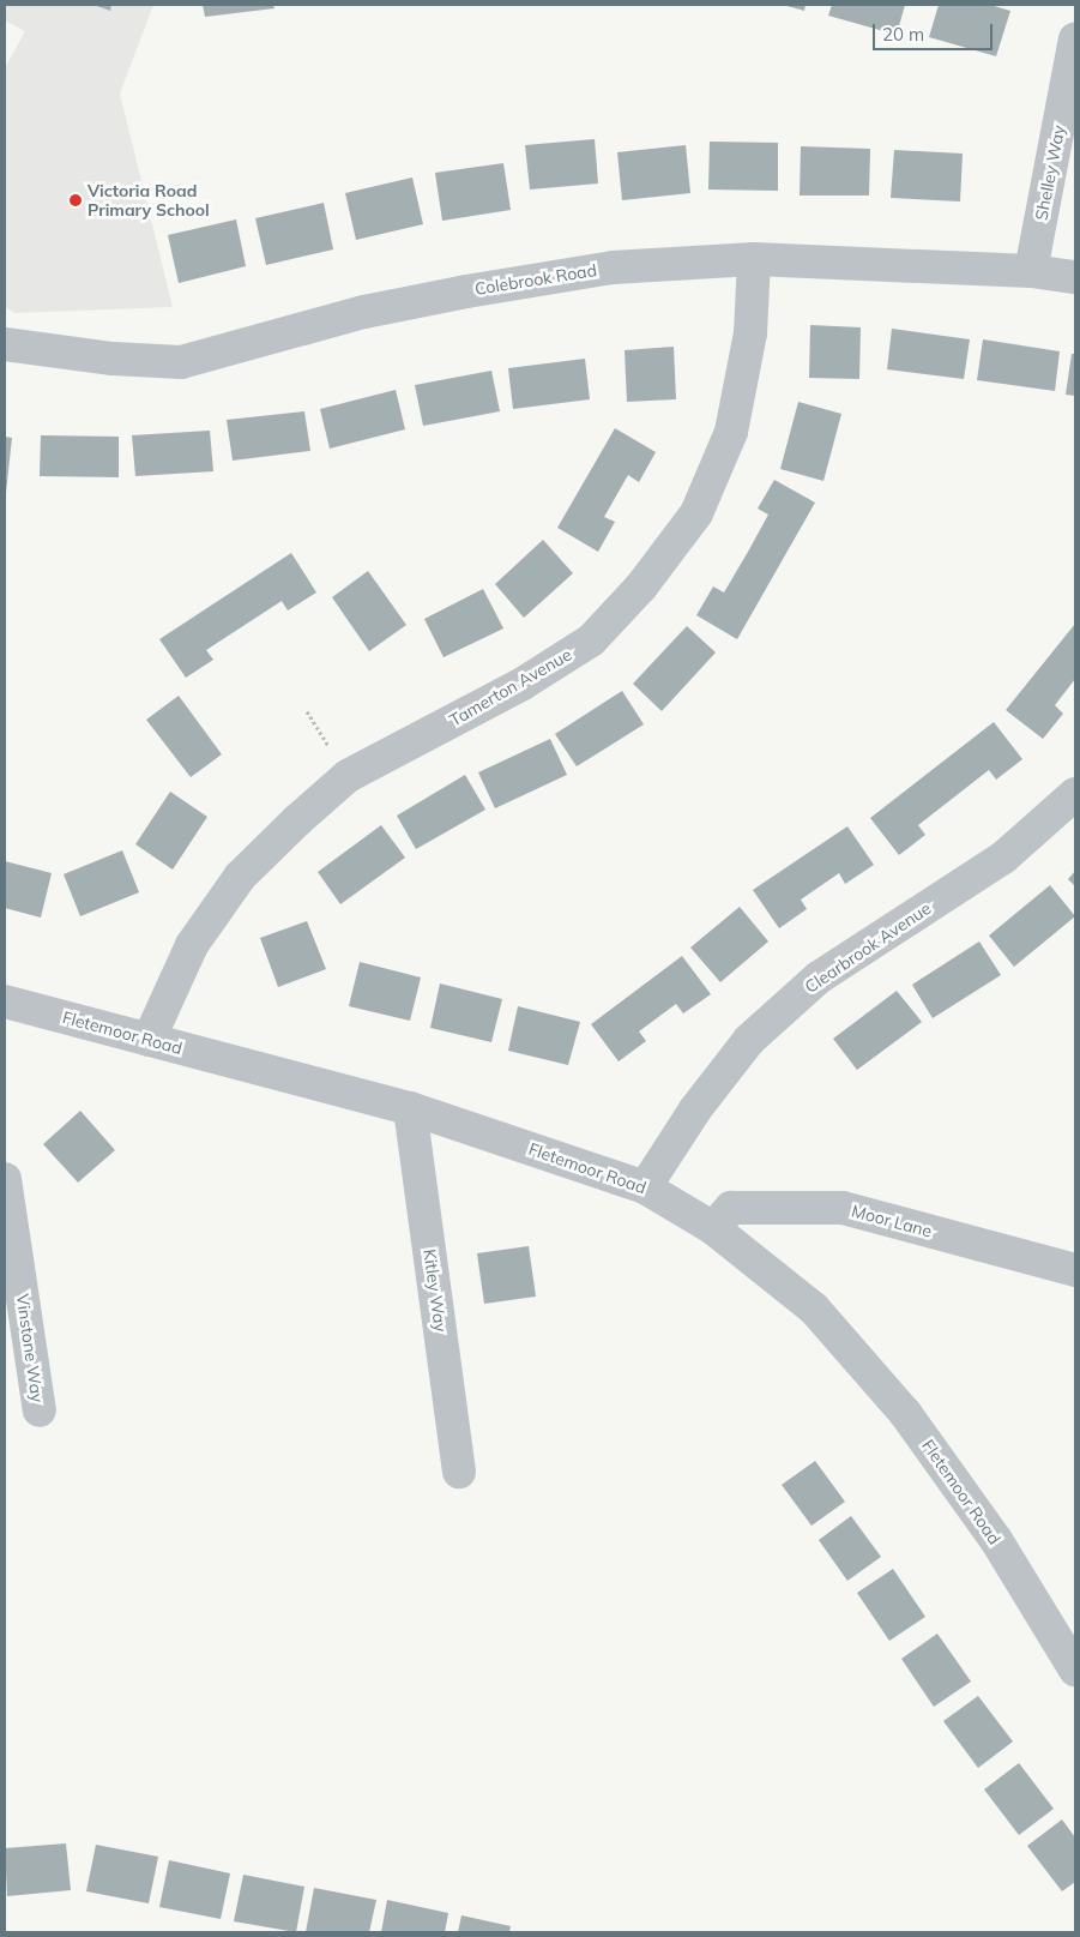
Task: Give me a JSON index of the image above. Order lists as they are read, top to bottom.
{
  "streets": {
    "street": [
      "Shelley Way",
      "Colebrook Road",
      "Tamerton Avenue",
      "Clearbrook Avenue",
      "Fletemoor Road",
      "Moor Lane",
      "Kitley Way",
      "Vinstone Way"
    ]
  },
  "crossings": [
    ["Shelley Way", "Colebrook Road"],
    ["Colebrook Road", "Tamerton Avenue"],
    ["Tamerton Avenue", "Fletemoor Road"],
    ["Clearbrook Avenue", "Fletemoor Road"],
    ["Fletemoor Road", "Moor Lane"],
    ["Fletemoor Road", "Kitley Way"]
  ],
  "places": ["Victoria Road Primary School"],
  "scale_bar": "20 m"
}
